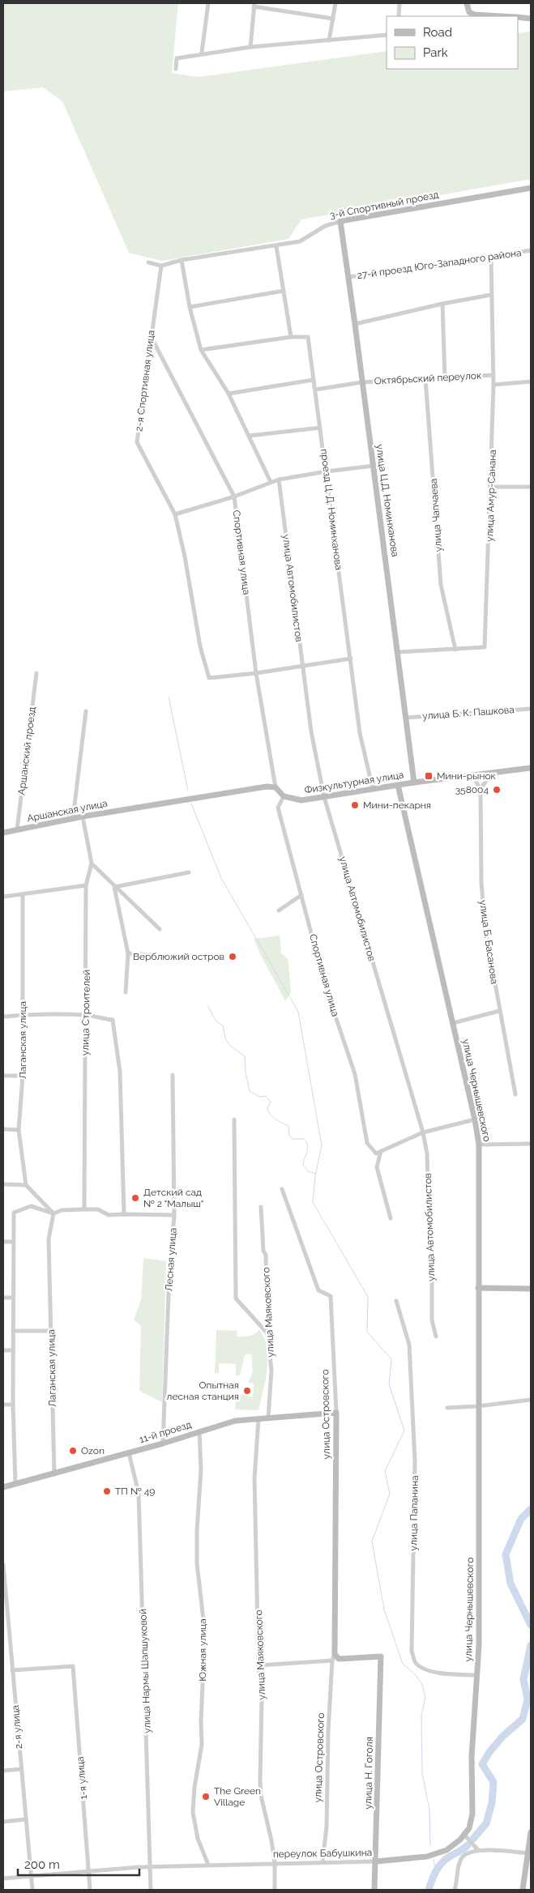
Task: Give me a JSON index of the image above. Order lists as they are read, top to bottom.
{
  "streets": {
    "street": [
      "3-й Спортивный проезд",
      "27-й проезд Юго-Западного района",
      "Октябрьский переулок",
      "2-я Спортивная улица",
      "улица Амур-Санана",
      "улица Ц.Д. Номинханова",
      "проезд Ц. Д. Номинханова",
      "улица Чапчаева",
      "Спортивная улица",
      "улица Автомобилистов",
      "улица Б. К. Пашкова",
      "Аршанский проезд",
      "Физкультурная улица",
      "Аршанская улица",
      "улица Б. Басанова",
      "улица Строителей",
      "Лаганская улица",
      "улица Чернышевского",
      "Лесная улица",
      "улица Маяковского",
      "улица Островского",
      "11-й проезд",
      "улица Папанина",
      "Южная улица",
      "улица Нармы Шапшуковой",
      "2-я улица",
      "улица Н. Гоголя",
      "1-я улица",
      "переулок Бабушкина"
    ]
  },
  "crossings": [
    ["3-й Спортивный проезд", "2-я Спортивная улица"],
    ["3-й Спортивный проезд", "улица Ц.Д. Номинханова"],
    ["27-й проезд Юго-Западного района", "улица Амур-Санана"],
    ["27-й проезд Юго-Западного района", "улица Ц.Д. Номинханова"],
    ["Октябрьский переулок", "улица Амур-Санана"],
    ["Октябрьский переулок", "улица Ц.Д. Номинханова"],
    ["Октябрьский переулок", "проезд Ц. Д. Номинханова"],
    ["Октябрьский переулок", "улица Чапчаева"],
    ["2-я Спортивная улица", "Спортивная улица"],
    ["улица Амур-Санана", "улица Ц.Д. Номинханова"],
    ["улица Амур-Санана", "улица Чапчаева"],
    ["улица Ц.Д. Номинханова", "улица Б. К. Пашкова"],
    ["улица Ц.Д. Номинханова", "Физкультурная улица"],
    ["проезд Ц. Д. Номинханова", "Физкультурная улица"],
    ["Спортивная улица", "Физкультурная улица"],
    ["Спортивная улица", "Аршанская улица"],
    ["улица Автомобилистов", "Физкультурная улица"],
    ["Аршанский проезд", "Аршанская улица"],
    ["Физкультурная улица", "улица Чернышевского"],
    ["Аршанская улица", "улица Строителей"],
    ["Лаганская улица", "11-й проезд"],
    ["улица Чернышевского", "улица Папанина"],
    ["улица Чернышевского", "переулок Бабушкина"],
    ["Лесная улица", "11-й проезд"],
    ["улица Маяковского", "11-й проезд"],
    ["улица Маяковского", "переулок Бабушкина"],
    ["улица Островского", "11-й проезд"],
    ["улица Островского", "улица Н. Гоголя"],
    ["улица Островского", "переулок Бабушкина"],
    ["11-й проезд", "Южная улица"],
    ["11-й проезд", "улица Нармы Шапшуковой"],
    ["Южная улица", "переулок Бабушкина"],
    ["улица Нармы Шапшуковой", "переулок Бабушкина"],
    ["2-я улица", "1-я улица"],
    ["2-я улица", "переулок Бабушкина"],
    ["улица Н. Гоголя", "переулок Бабушкина"],
    ["1-я улица", "переулок Бабушкина"]
  ],
  "places": {
    "transit": ["Мини-рынок"],
    "other": [
      "358004",
      "Мини-пекарня",
      "Верблюжий остров",
      "Детский сад № 2 \"Малыш\"",
      "Опытная лесная станция",
      "Ozon",
      "ТП № 49",
      "The Green Village"
    ]
  },
  "legend": ["Road", "Park"],
  "scale_bar": "200 m"
}
